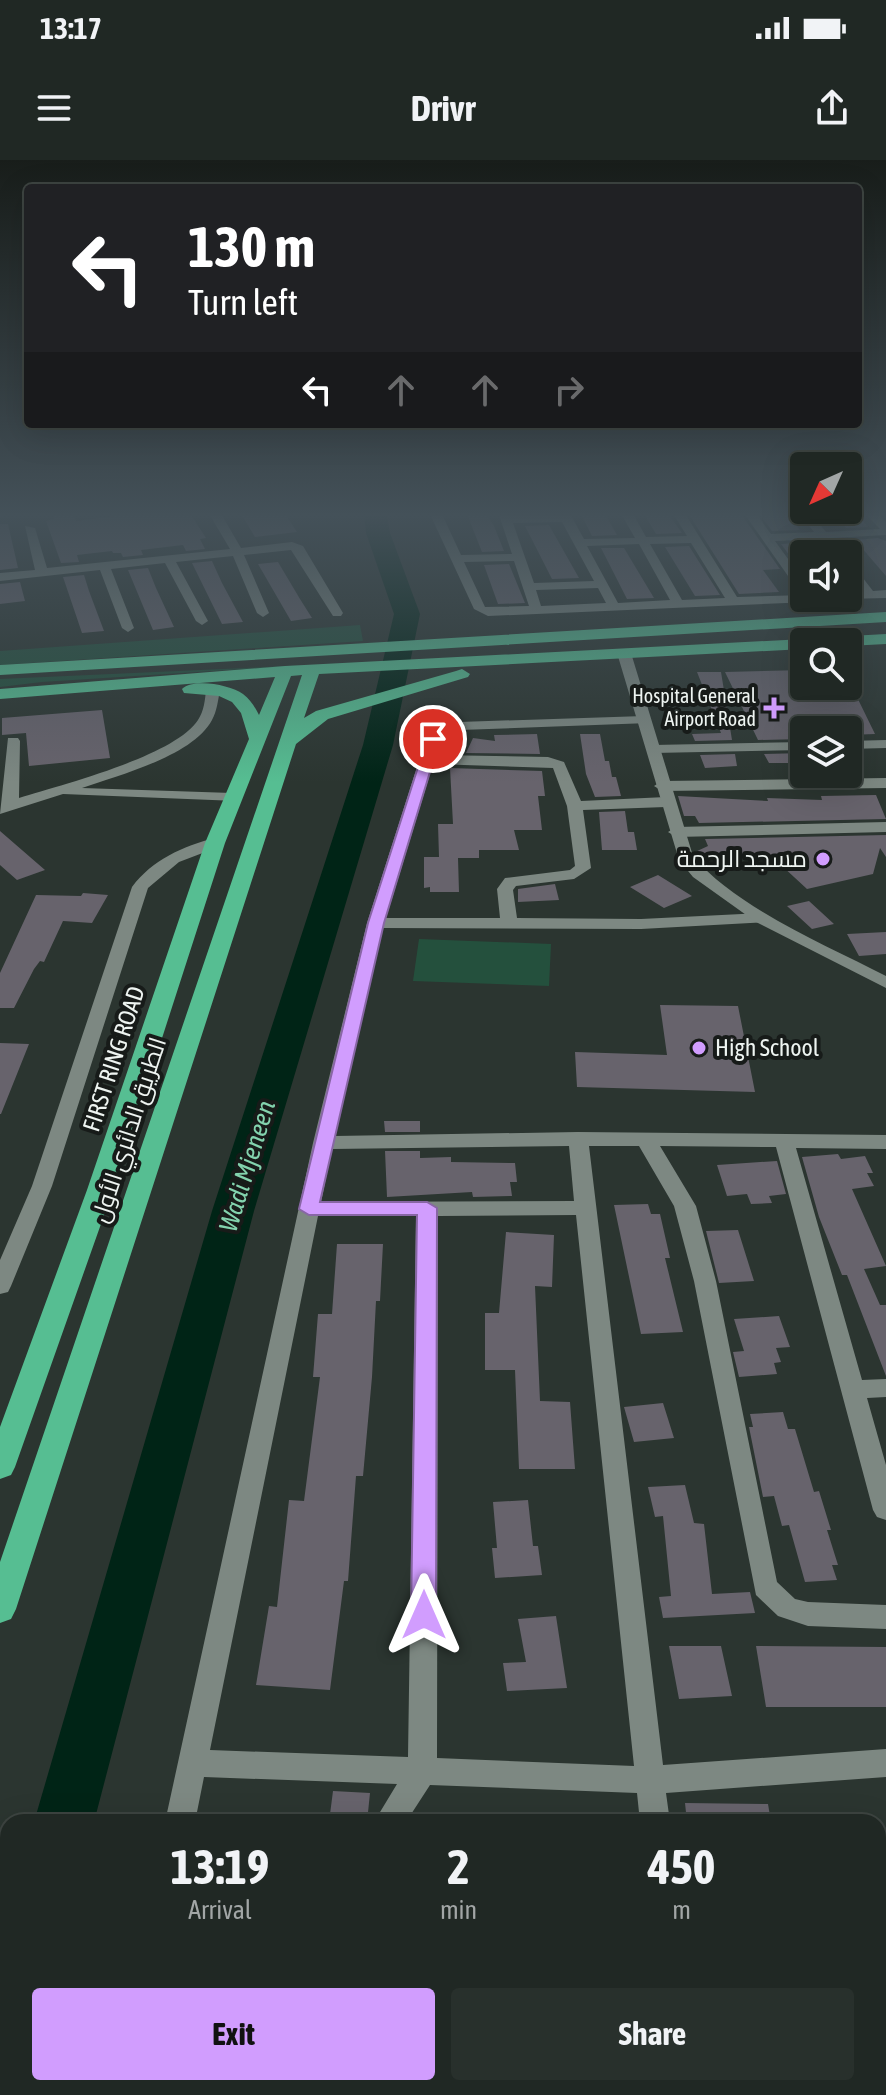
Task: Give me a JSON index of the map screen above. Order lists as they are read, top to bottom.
{
  "streets": {
    "highway": ["FIRST RING ROAD", "الطريق الدائري الأول"]
  },
  "water": ["Wadi Mjeneen"],
  "places": {
    "health": ["Hospital General Airport Road"],
    "other": ["مسجد الرحمة", "High School"]
  },
  "north": "bottom left",
  "page": {
    "status": "13:17",
    "header": "Drivr",
    "turn": ["130 m", "Turn left"],
    "eta": [
      "13:19",
      "Arrival",
      "2",
      "min",
      "450",
      "m"
    ],
    "buttons": ["Exit", "Share"]
  }
}
